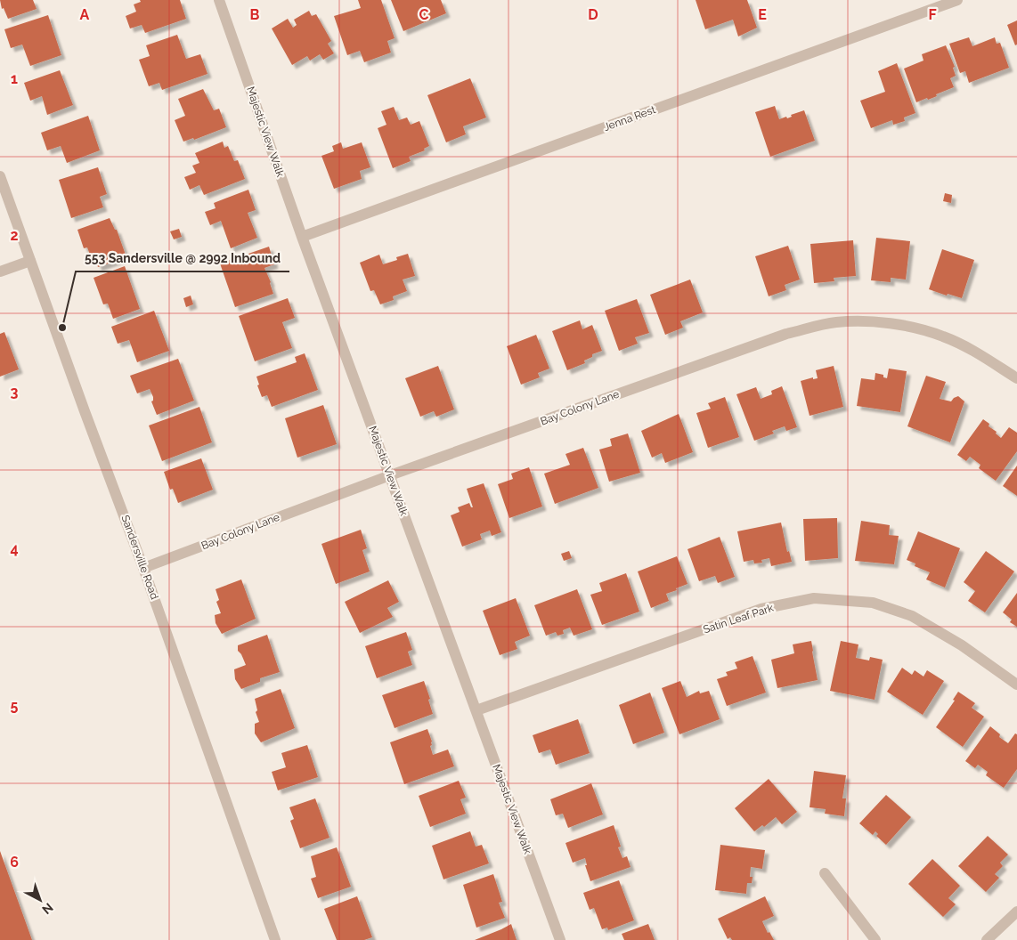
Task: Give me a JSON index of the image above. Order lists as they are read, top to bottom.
{
  "streets": {
    "street": [
      "Jenna Rest",
      "Majestic View Walk",
      "Bay Colony Lane",
      "Sandersville Road",
      "Satin Leaf Park"
    ]
  },
  "crossings": [
    ["Jenna Rest", "Majestic View Walk"],
    ["Majestic View Walk", "Bay Colony Lane"],
    ["Majestic View Walk", "Satin Leaf Park"],
    ["Bay Colony Lane", "Sandersville Road"]
  ],
  "places": ["553 Sandersville @ 2992 Inbound"],
  "north": "bottom right",
  "grid": {
    "columns": [
      "A",
      "B",
      "C",
      "D",
      "E",
      "F"
    ],
    "rows": [
      "1",
      "2",
      "3",
      "4",
      "5",
      "6"
    ]
  }
}
